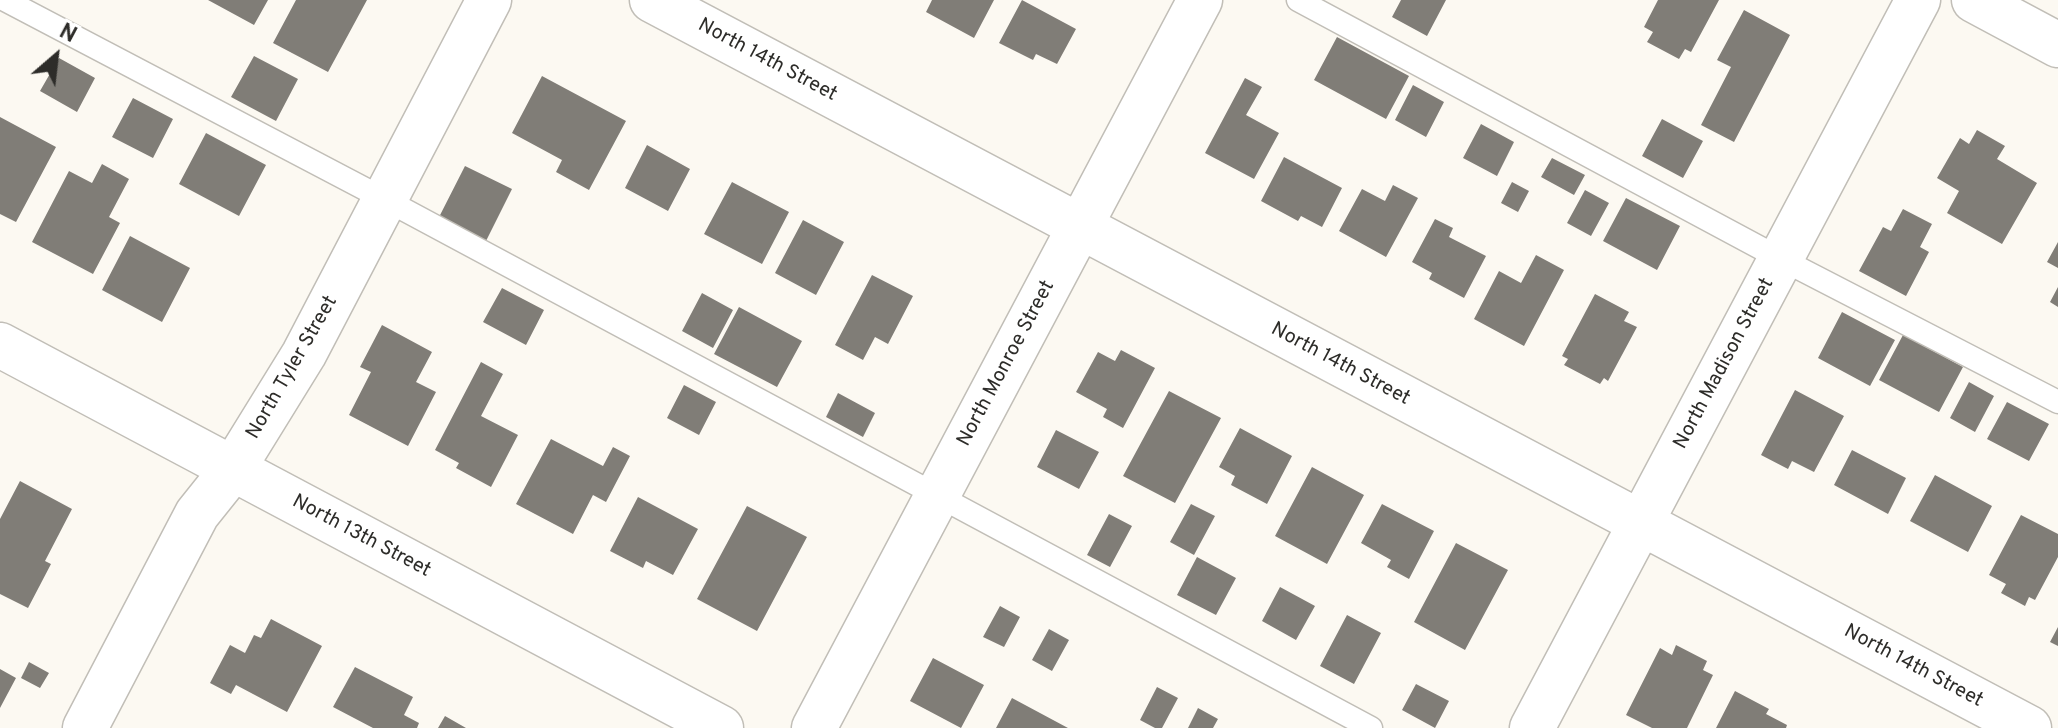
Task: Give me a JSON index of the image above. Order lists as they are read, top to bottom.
{
  "streets": {
    "street": [
      "North 14th Street",
      "North Monroe Street",
      "North Madison Street",
      "North Tyler Street",
      "North 13th Street"
    ]
  },
  "crossings": [
    ["North 14th Street", "North Monroe Street"],
    ["North 14th Street", "North Madison Street"],
    ["North Tyler Street", "North 13th Street"]
  ],
  "north": "top right"
}
